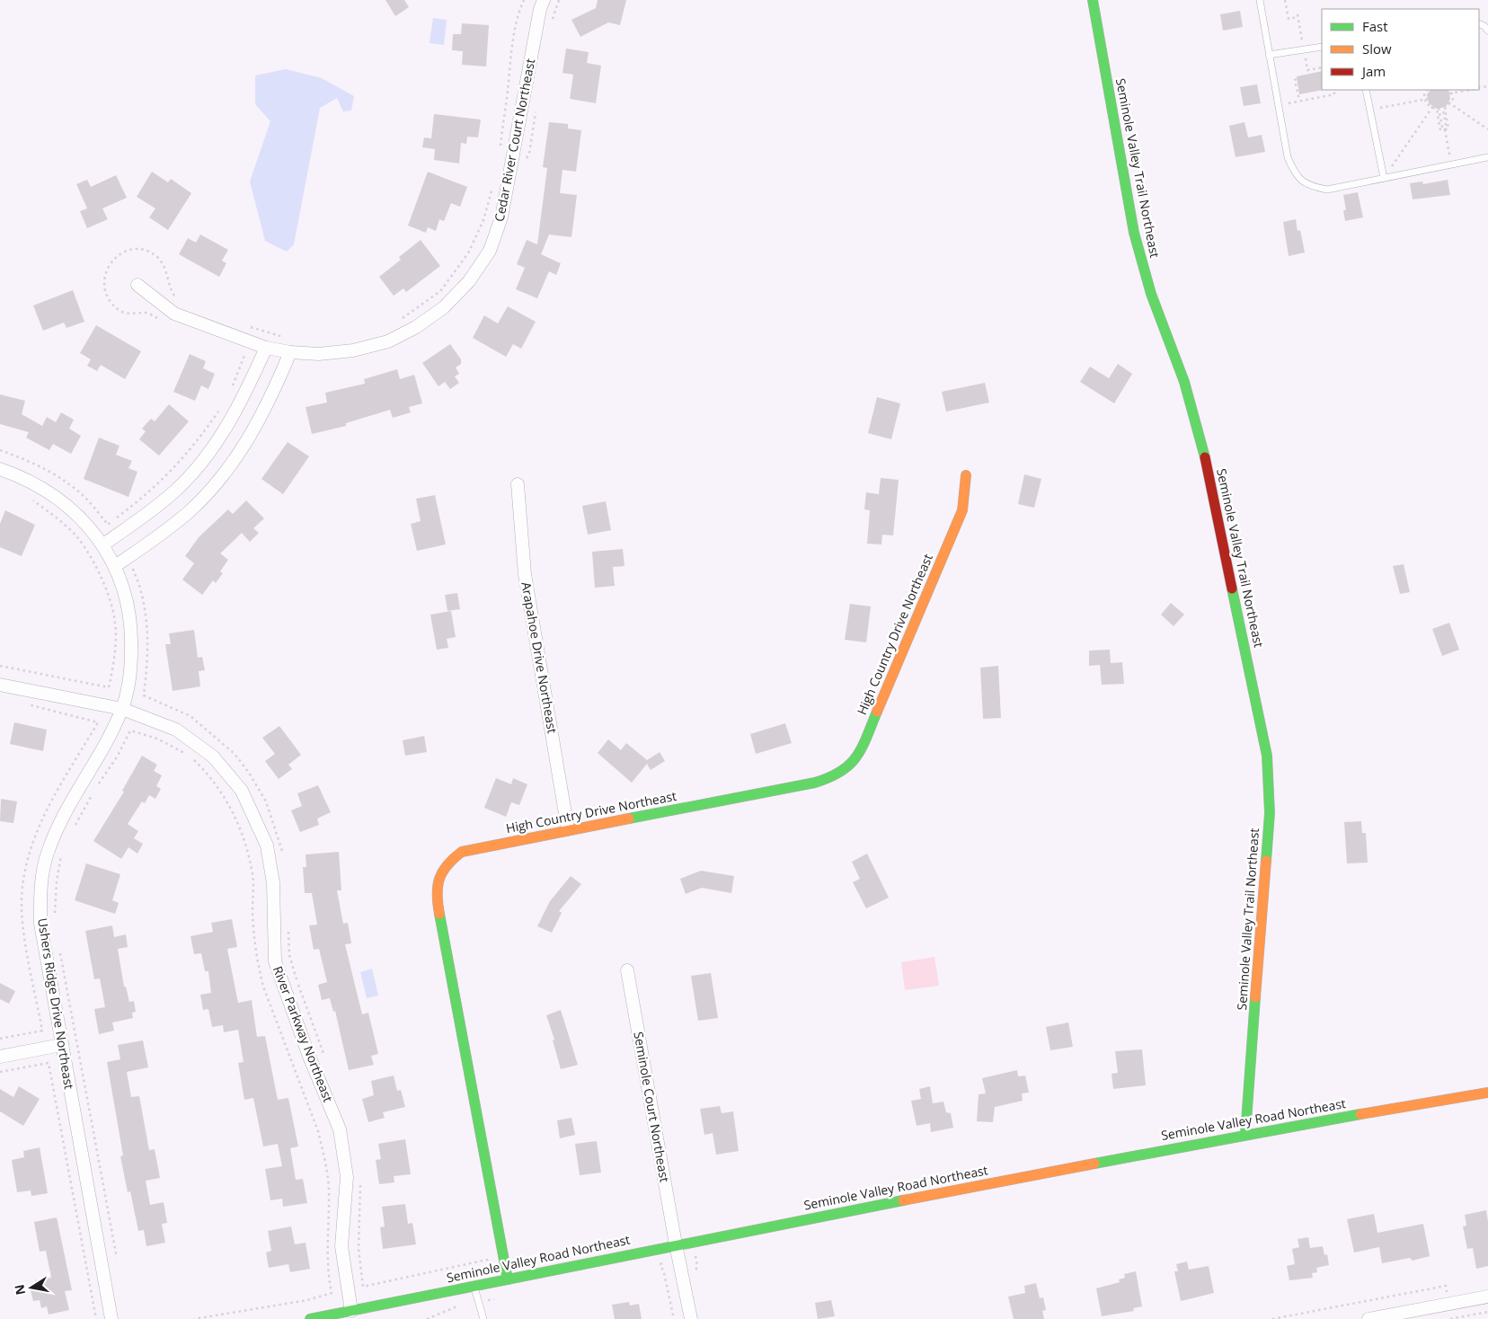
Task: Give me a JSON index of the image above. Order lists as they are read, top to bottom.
{
  "streets": {
    "street": [
      "Cedar River Court Northeast",
      "Seminole Valley Trail Northeast",
      "High Country Drive Northeast",
      "Arapahoe Drive Northeast",
      "Ushers Ridge Drive Northeast",
      "River Parkway Northeast",
      "Seminole Court Northeast",
      "Seminole Valley Road Northeast"
    ]
  },
  "crossings": [
    ["Seminole Valley Trail Northeast", "Seminole Valley Road Northeast"],
    ["High Country Drive Northeast", "Arapahoe Drive Northeast"],
    ["High Country Drive Northeast", "Seminole Valley Road Northeast"],
    ["Ushers Ridge Drive Northeast", "River Parkway Northeast"],
    ["River Parkway Northeast", "Seminole Valley Road Northeast"],
    ["Seminole Court Northeast", "Seminole Valley Road Northeast"]
  ],
  "legend": ["Fast", "Slow", "Jam"],
  "north": "left"
}
